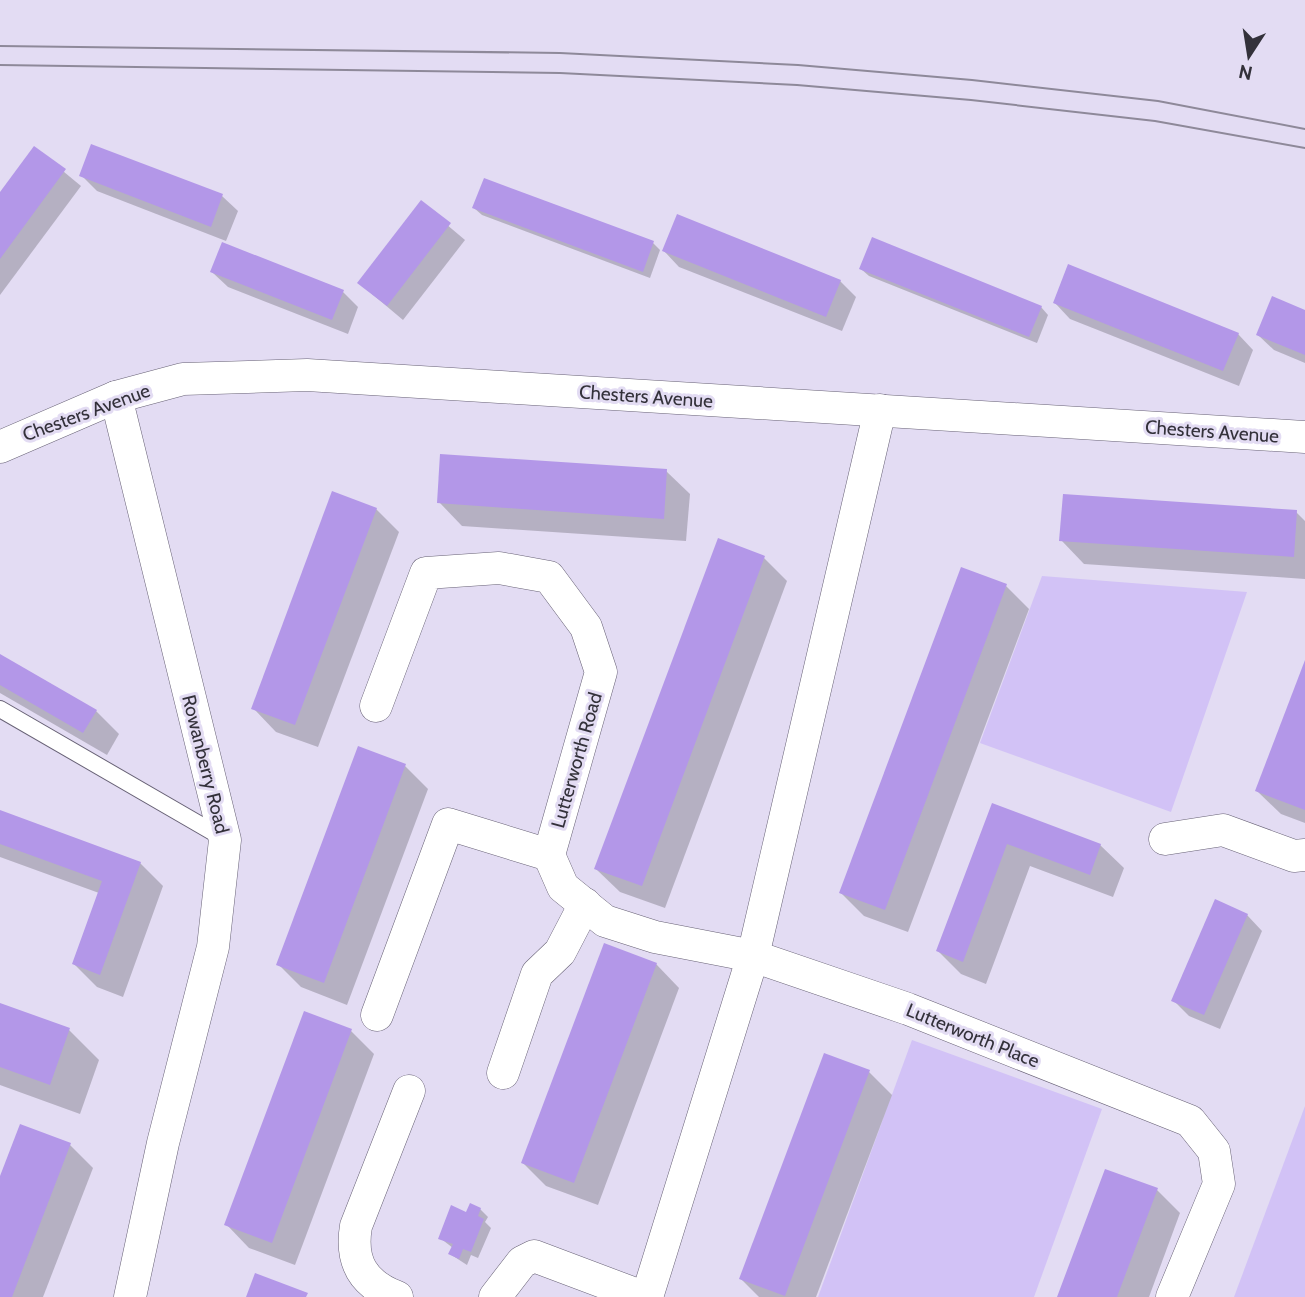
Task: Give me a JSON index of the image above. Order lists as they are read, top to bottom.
{
  "streets": {
    "street": [
      "Chesters Avenue",
      "Lutterworth Road",
      "Rowanberry Road",
      "Lutterworth Place"
    ]
  },
  "crossings": [
    ["Chesters Avenue", "Rowanberry Road"]
  ],
  "north": "bottom"
}
